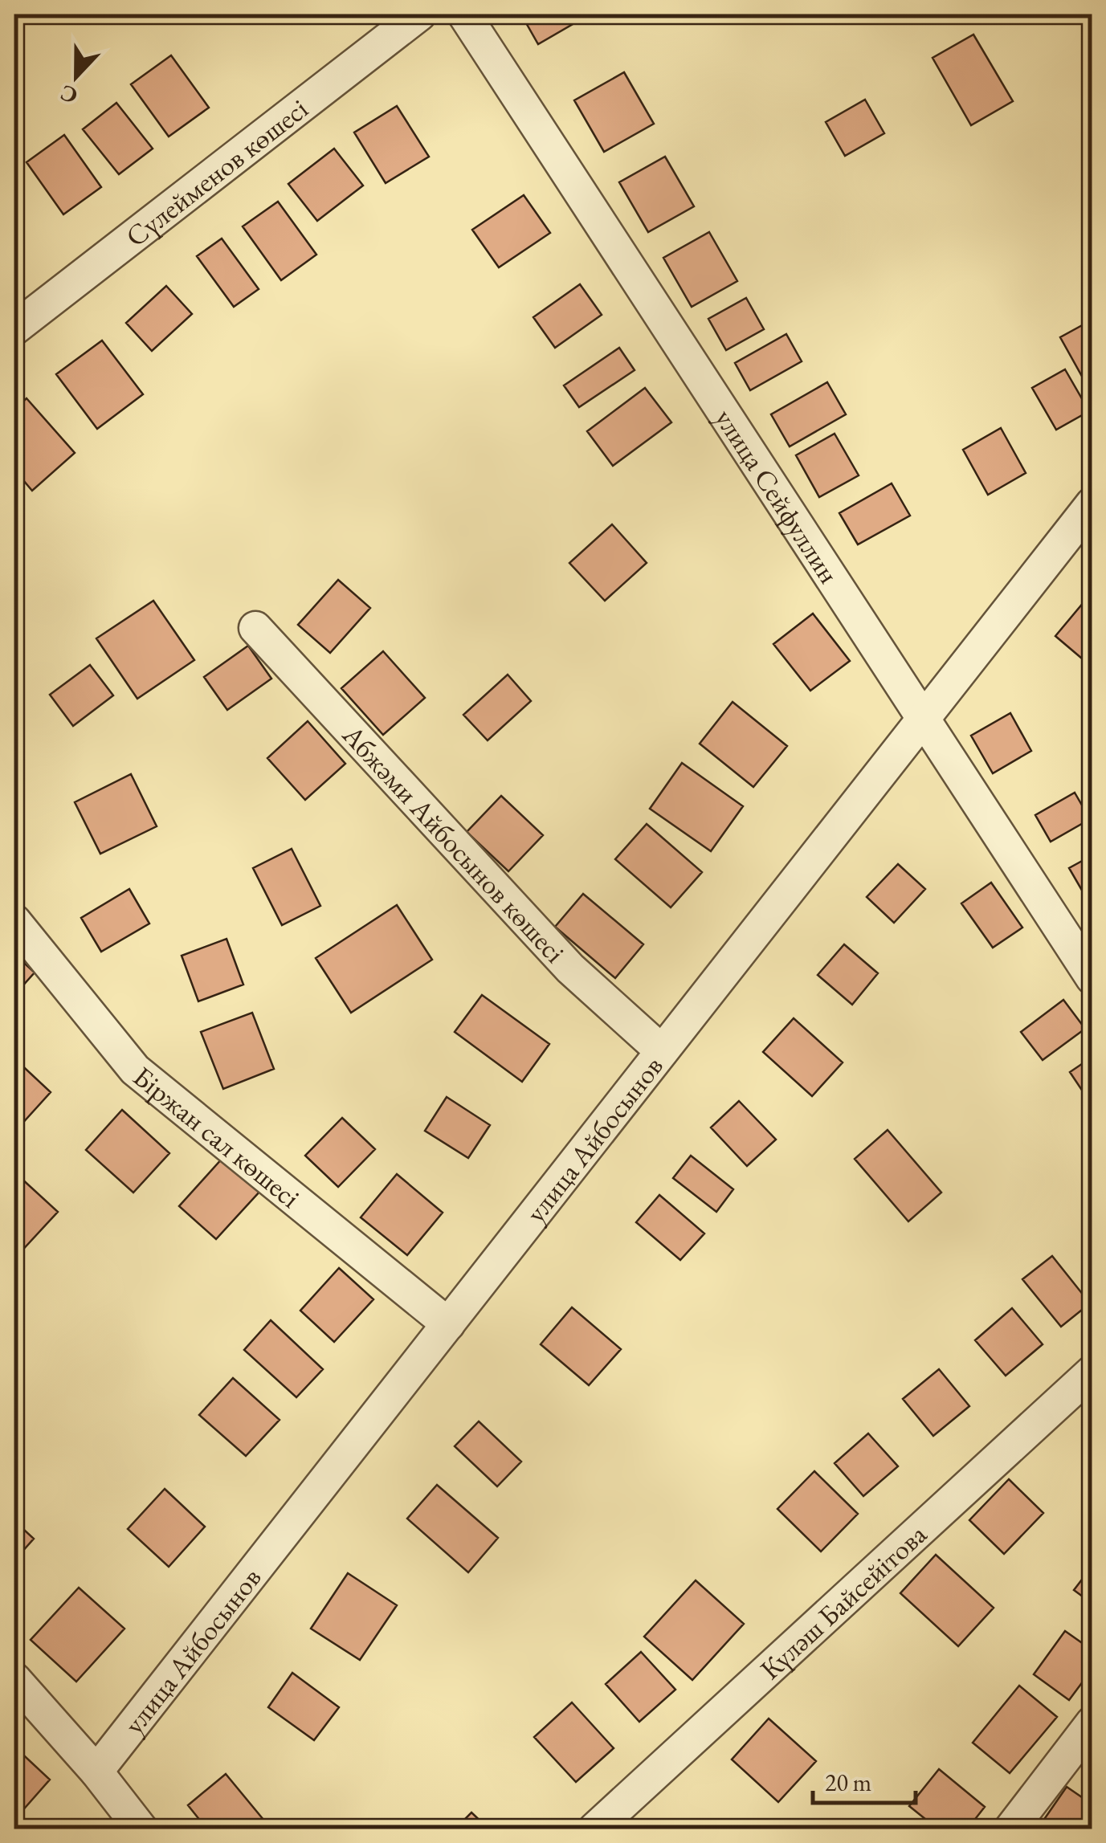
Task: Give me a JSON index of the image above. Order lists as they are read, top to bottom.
{
  "streets": {
    "street": [
      "Сүлейменов көшесі",
      "улица Сейфуллин",
      "Абжәми Айбосынов көшесі",
      "Біржан сал көшесі",
      "улица Айбосынов",
      "Күләш Байсейітова"
    ]
  },
  "crossings": [
    ["улица Сейфуллин", "улица Айбосынов"],
    ["Абжәми Айбосынов көшесі", "улица Айбосынов"],
    ["Біржан сал көшесі", "улица Айбосынов"]
  ],
  "scale_bar": "20 m",
  "north": "bottom"
}
